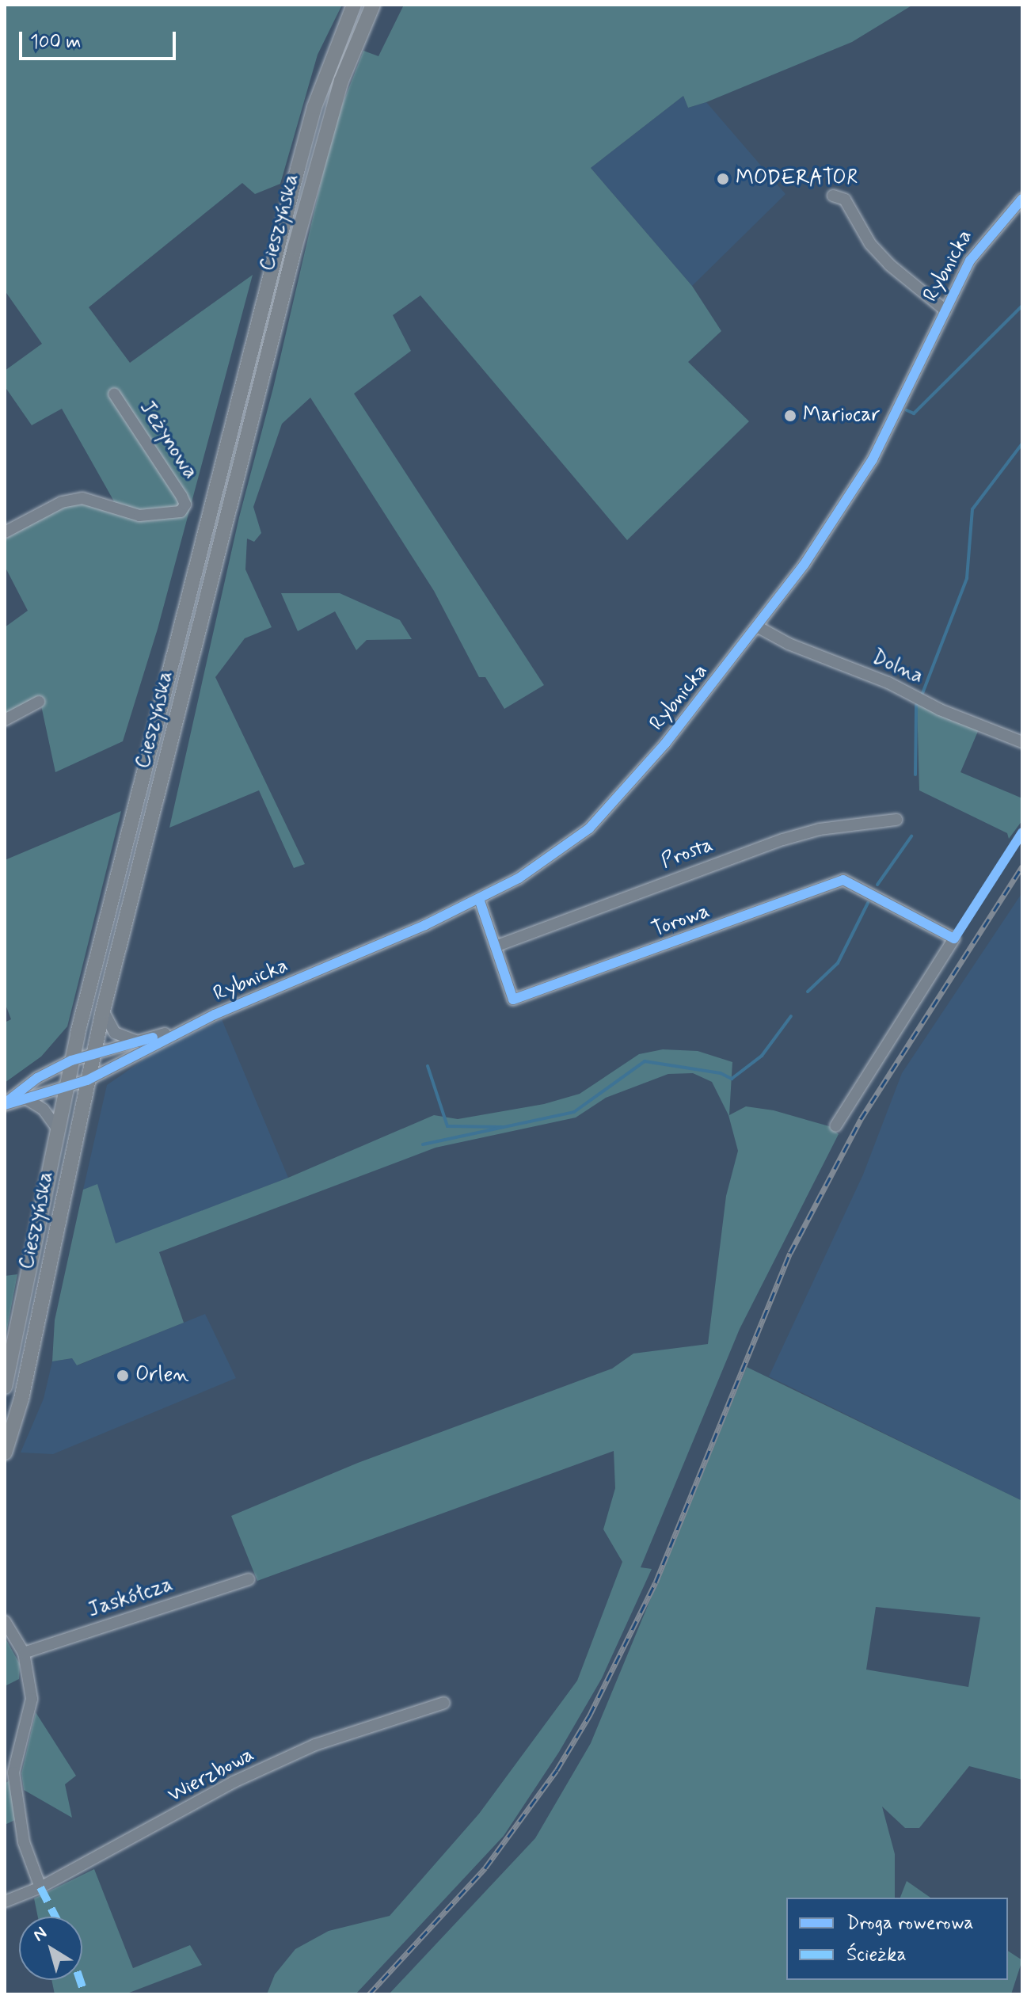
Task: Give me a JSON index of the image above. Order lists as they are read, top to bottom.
{
  "streets": {
    "main road": ["Cieszyńska"],
    "street": [
      "Rybnicka",
      "Jeżynowa",
      "Dolna",
      "Prosta",
      "Torowa",
      "Jaskółcza",
      "Wierzbowa"
    ]
  },
  "crossings": [
    ["Cieszyńska", "Rybnicka"],
    ["Rybnicka", "Dolna"],
    ["Rybnicka", "Torowa"],
    ["Prosta", "Torowa"]
  ],
  "places": ["MODERATOR", "Mariocar", "Orlen"],
  "legend": ["Droga rowerowa", "Ścieżka"],
  "scale_bar": "100 m",
  "north": "top left"
}
